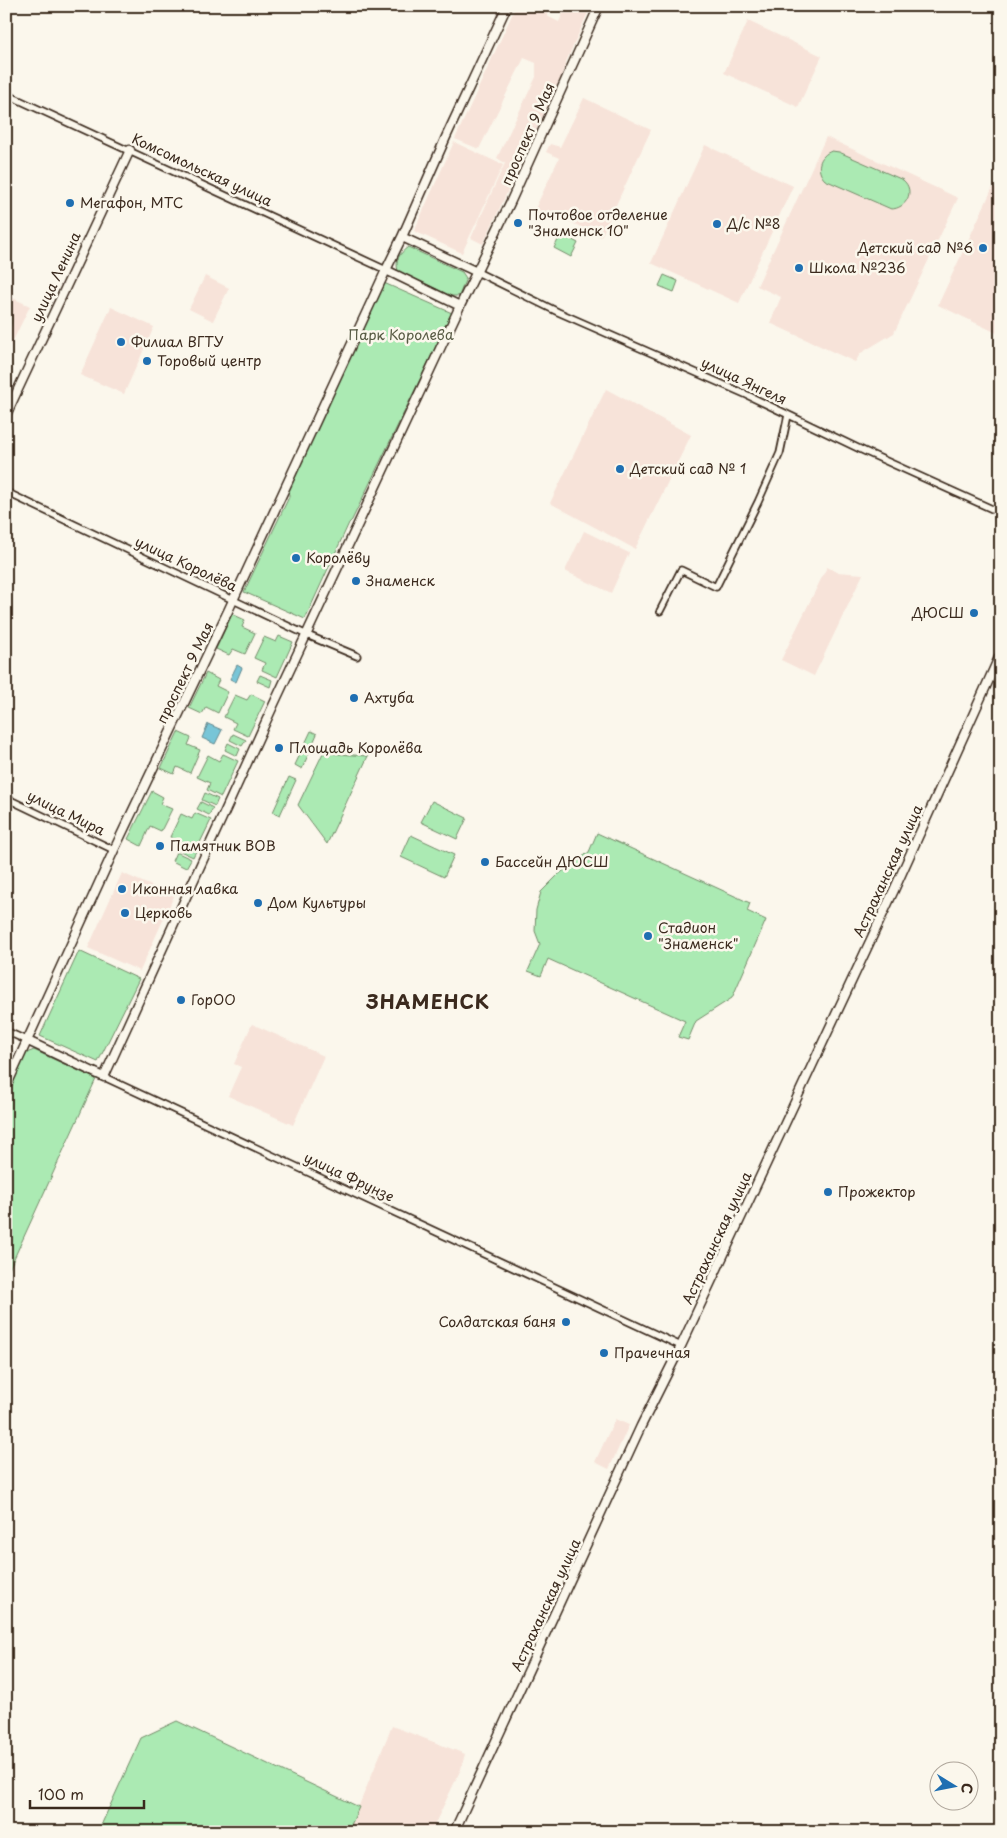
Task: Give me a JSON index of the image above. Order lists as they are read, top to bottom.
{
  "streets": {
    "street": [
      "проспект 9 Мая",
      "Комсомольская улица",
      "улица Ленина",
      "улица Янгеля",
      "улица Королёва",
      "улица Мира",
      "Астраханская улица",
      "улица Фрунзе"
    ]
  },
  "crossings": [
    ["проспект 9 Мая", "Комсомольская улица"],
    ["проспект 9 Мая", "улица Янгеля"],
    ["проспект 9 Мая", "улица Королёва"],
    ["проспект 9 Мая", "улица Мира"],
    ["проспект 9 Мая", "улица Фрунзе"],
    ["Комсомольская улица", "улица Ленина"],
    ["Астраханская улица", "улица Фрунзе"]
  ],
  "districts": ["ЗНАМЕНСК"],
  "parks": ["Парк Королева"],
  "places": [
    "Мегафон, МТС",
    "Почтовое отделение \"Знаменск 10\"",
    "Д/с №8",
    "Детский сад №6",
    "Школа №236",
    "Филиал ВГТУ",
    "Торовый центр",
    "Детский сад № 1",
    "Королёву",
    "Знаменск",
    "ДЮСШ",
    "Ахтуба",
    "Площадь Королёва",
    "Памятник ВОВ",
    "Бассейн ДЮСШ",
    "Иконная лавка",
    "Дом Культуры",
    "Церковь",
    "Стадион \"Знаменск\"",
    "ГорОО",
    "Прожектор",
    "Солдатская баня",
    "Прачечная"
  ],
  "scale_bar": "100 m",
  "north": "right"
}
